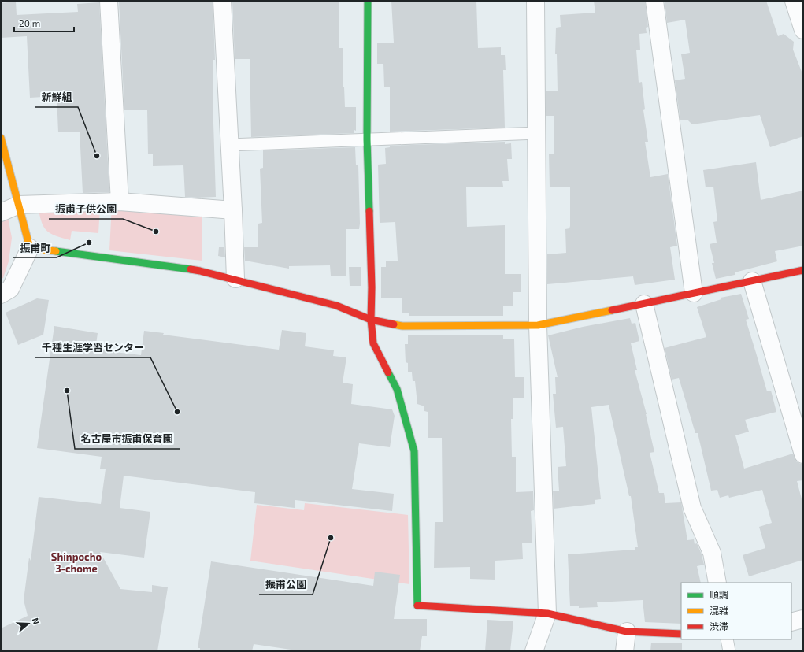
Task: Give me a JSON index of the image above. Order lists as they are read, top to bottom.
{
  "districts": ["Shinpocho 3-chome"],
  "places": [
    "新鮮組",
    "振甫子供公園",
    "振甫町",
    "名古屋市振甫保育園",
    "千種生涯学習センター",
    "振甫公園"
  ],
  "legend": ["順調", "混雑", "渋滞"],
  "scale_bar": "20 m",
  "north": "right"
}
